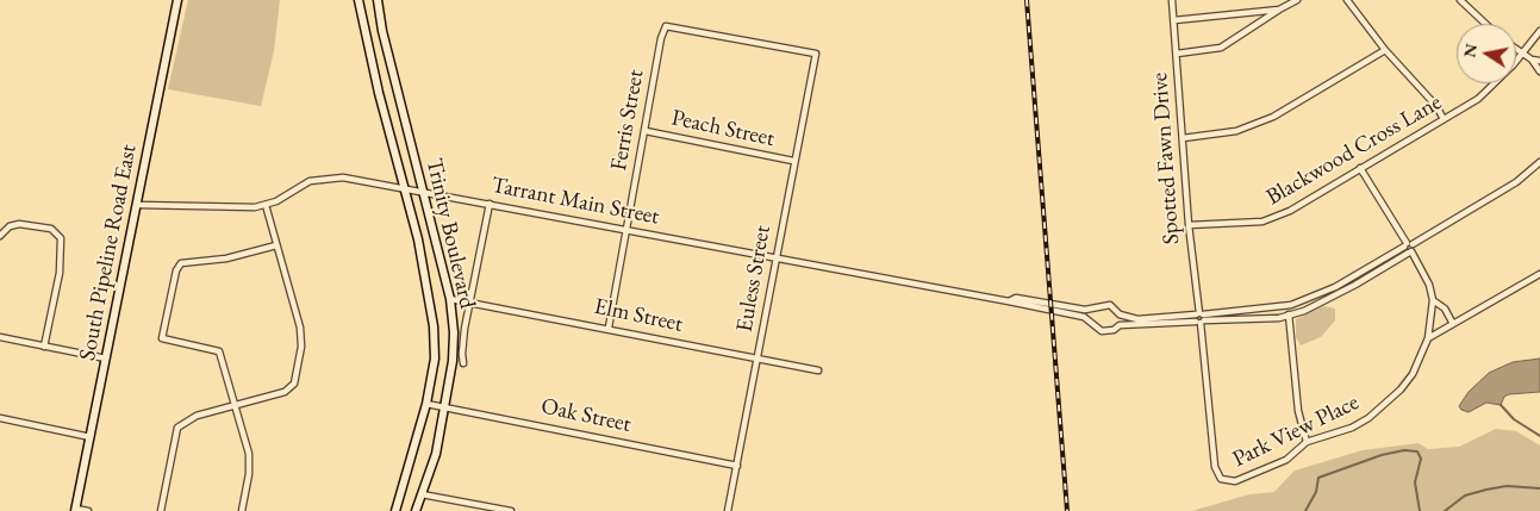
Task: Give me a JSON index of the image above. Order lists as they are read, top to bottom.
{
  "streets": {
    "main road": ["Trinity Boulevard", "South Pipeline Road East"],
    "street": [
      "Ferris Street",
      "Peach Street",
      "Blackwood Cross Lane",
      "Spotted Fawn Drive",
      "Tarrant Main Street",
      "Euless Street",
      "Elm Street",
      "Oak Street",
      "Park View Place"
    ]
  },
  "crossings": [
    ["Ferris Street", "Peach Street"],
    ["Ferris Street", "Tarrant Main Street"],
    ["Ferris Street", "Euless Street"],
    ["Ferris Street", "Elm Street"],
    ["Peach Street", "Euless Street"],
    ["Blackwood Cross Lane", "Spotted Fawn Drive"],
    ["Spotted Fawn Drive", "Park View Place"],
    ["Tarrant Main Street", "Trinity Boulevard"],
    ["Tarrant Main Street", "South Pipeline Road East"],
    ["Tarrant Main Street", "Euless Street"],
    ["Trinity Boulevard", "Elm Street"],
    ["Trinity Boulevard", "Oak Street"],
    ["Euless Street", "Elm Street"],
    ["Euless Street", "Oak Street"]
  ],
  "north": "left"
}
